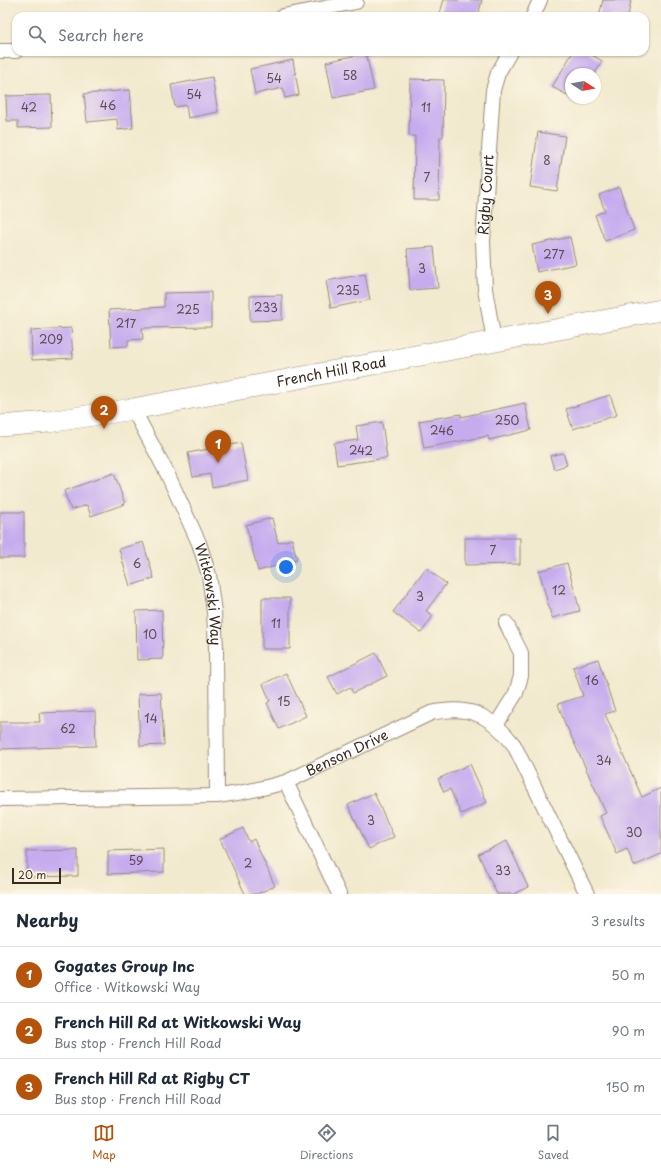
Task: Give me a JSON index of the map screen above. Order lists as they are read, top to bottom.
{
  "streets": {
    "main road": ["French Hill Road"],
    "street": ["Rigby Court", "Witkowski Way", "Benson Drive"]
  },
  "crossings": [
    ["Rigby Court", "French Hill Road"],
    ["French Hill Road", "Witkowski Way"],
    ["Witkowski Way", "Benson Drive"]
  ],
  "house_numbers": [
    "58",
    "54",
    "54",
    "46",
    "42",
    "11",
    "8",
    "7",
    "277",
    "3",
    "235",
    "233",
    "225",
    "217",
    "209",
    "250",
    "246",
    "242",
    "7",
    "6",
    "12",
    "3",
    "11",
    "10",
    "16",
    "15",
    "14",
    "62",
    "34",
    "3",
    "30",
    "59",
    "2",
    "33"
  ],
  "scale_bar": "20 m",
  "north": "right",
  "page": {
    "search": "Search here",
    "pins": ["3", "2", "1"],
    "scale": "20 m",
    "heading": ["Nearby", "3 results"],
    "list": [
      {
        "mark": "1",
        "name": "Gogates Group Inc",
        "note": "Office · Witkowski Way",
        "value": "50 m"
      },
      {
        "mark": "2",
        "name": "French Hill Rd at Witkowski Way",
        "note": "Bus stop · French Hill Road",
        "value": "90 m"
      },
      {
        "mark": "3",
        "name": "French Hill Rd at Rigby CT",
        "note": "Bus stop · French Hill Road",
        "value": "150 m"
      }
    ],
    "nav": ["Map", "Directions", "Saved"]
  }
}
